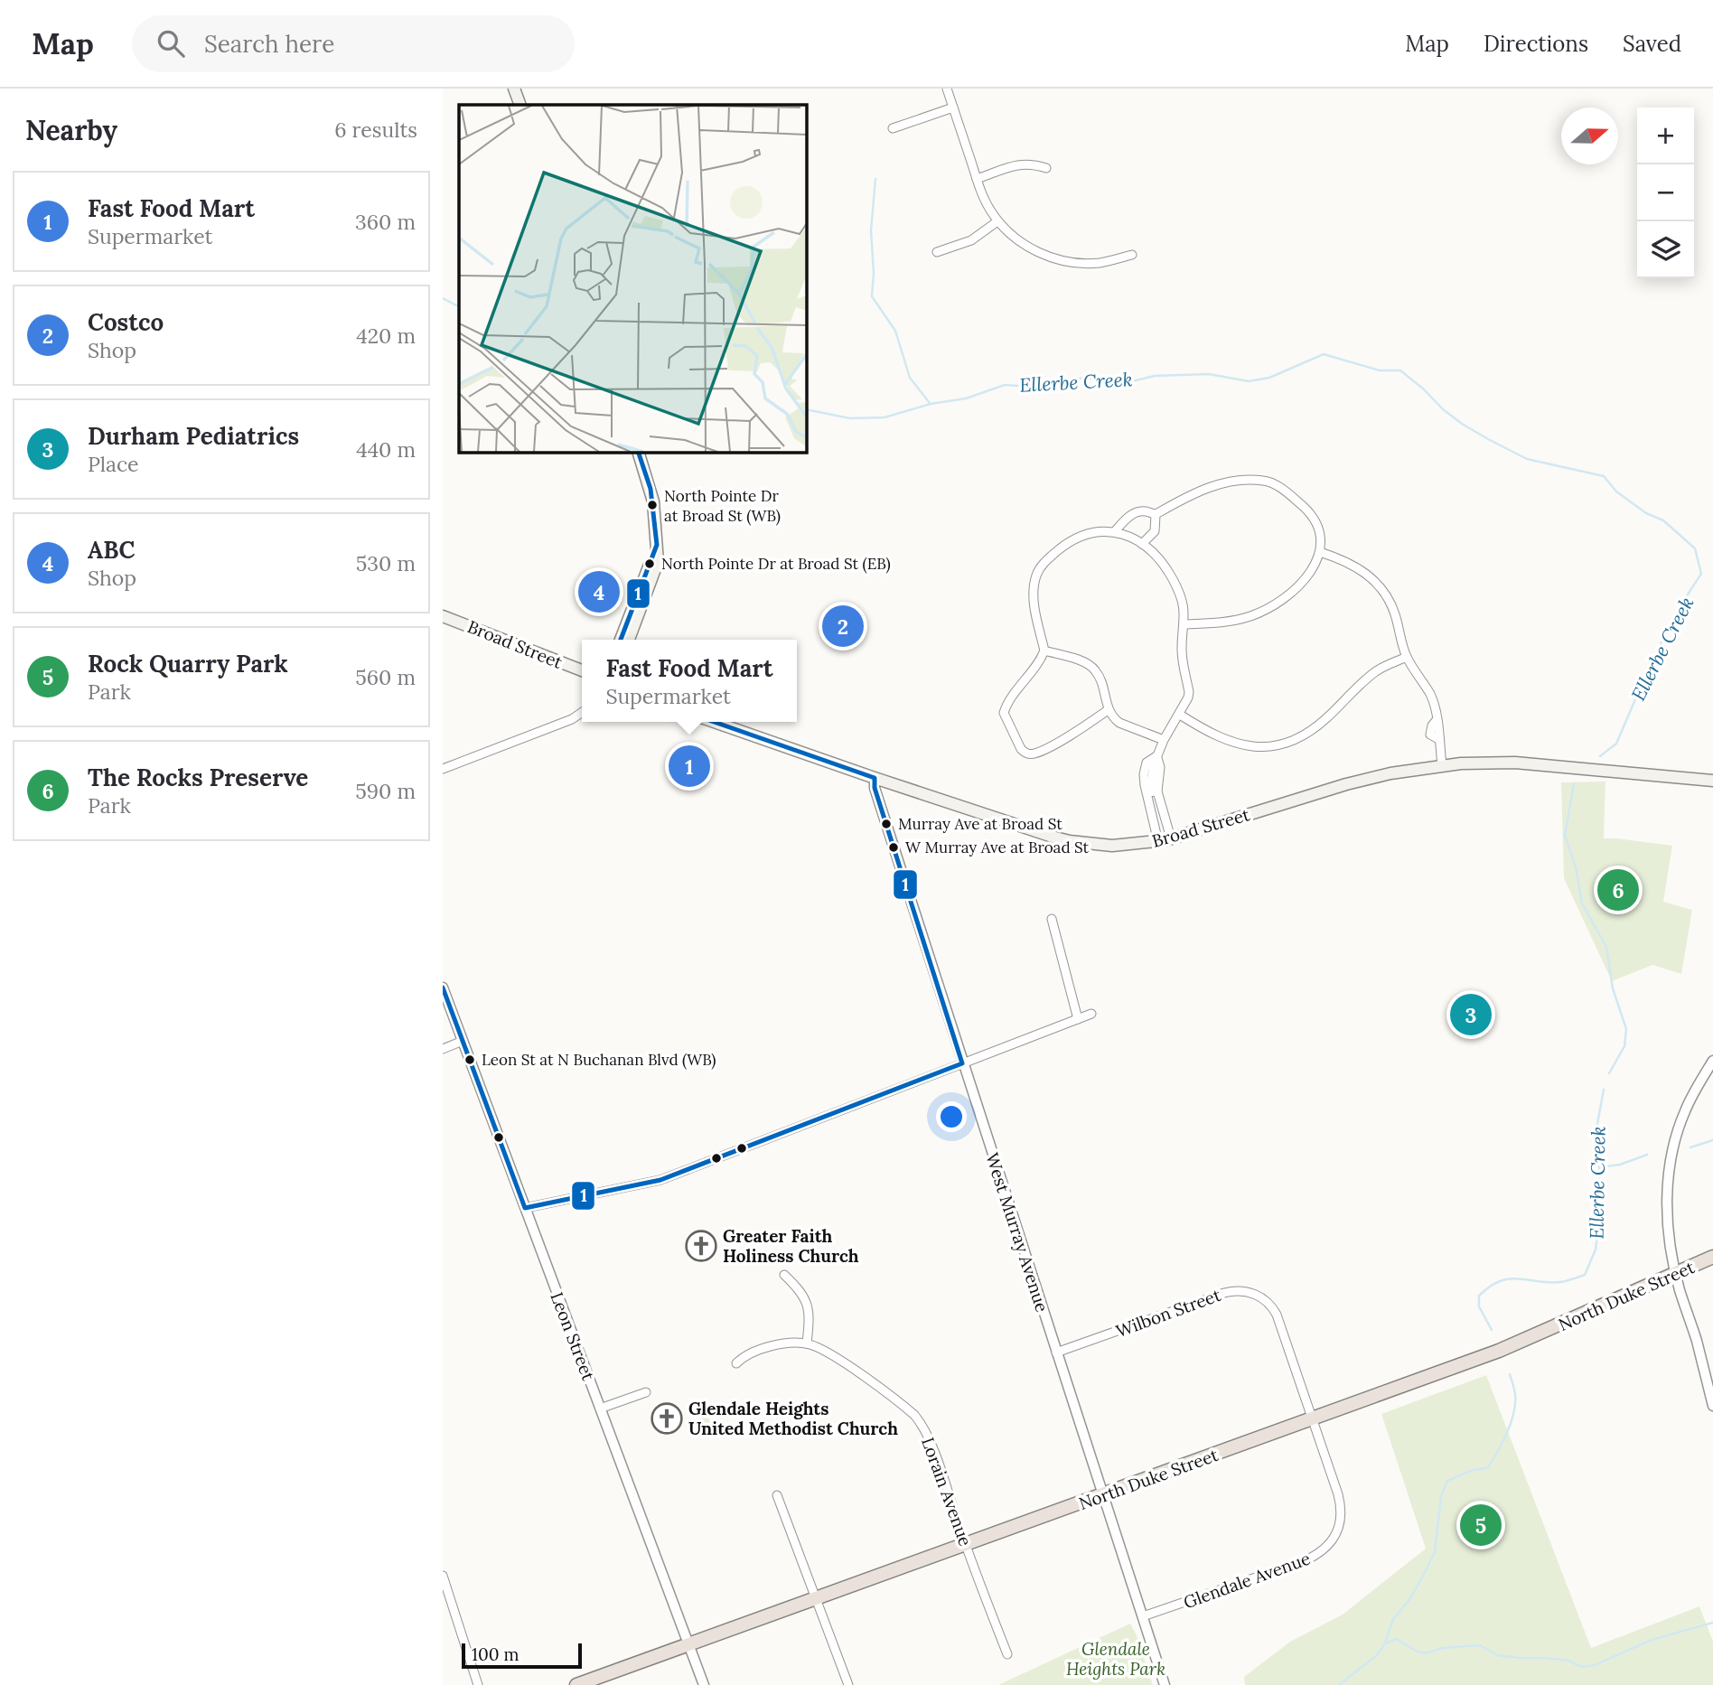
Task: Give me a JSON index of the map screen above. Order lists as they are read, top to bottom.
{
  "streets": {
    "highway": ["North Duke Street"],
    "main road": ["Broad Street"],
    "street": [
      "West Murray Avenue",
      "Wilbon Street",
      "Leon Street",
      "Lorain Avenue",
      "Glendale Avenue"
    ]
  },
  "crossings": [
    ["Broad Street", "West Murray Avenue"],
    ["West Murray Avenue", "North Duke Street"],
    ["West Murray Avenue", "Wilbon Street"],
    ["West Murray Avenue", "Glendale Avenue"],
    ["North Duke Street", "Wilbon Street"],
    ["North Duke Street", "Leon Street"],
    ["North Duke Street", "Lorain Avenue"],
    ["North Duke Street", "Glendale Avenue"],
    ["Wilbon Street", "Glendale Avenue"]
  ],
  "water": ["Ellerbe Creek"],
  "parks": ["Glendale Heights Park"],
  "places": {
    "other": [
      "North Pointe Dr at Broad St (WB)",
      "North Pointe Dr at Broad St (EB)",
      "Murray Ave at Broad St",
      "W Murray Ave at Broad St",
      "Leon St at N Buchanan Blvd (WB)"
    ],
    "church": ["Greater Faith Holiness Church", "Glendale Heights United Methodist Church"]
  },
  "lines": ["transit line 1"],
  "scale_bar": "100 m",
  "north": "right",
  "page": {
    "header": "Map",
    "search": "Search here",
    "nav": ["Map", "Directions", "Saved"],
    "heading": ["Nearby", "6 results"],
    "map_buttons": ["+", "−"],
    "list": [
      {
        "mark": "1",
        "name": "Fast Food Mart",
        "note": "Supermarket",
        "value": "360 m"
      },
      {
        "mark": "2",
        "name": "Costco",
        "note": "Shop",
        "value": "420 m"
      },
      {
        "mark": "3",
        "name": "Durham Pediatrics",
        "note": "Place",
        "value": "440 m"
      },
      {
        "mark": "4",
        "name": "ABC",
        "note": "Shop",
        "value": "530 m"
      },
      {
        "mark": "5",
        "name": "Rock Quarry Park",
        "note": "Park",
        "value": "560 m"
      },
      {
        "mark": "6",
        "name": "The Rocks Preserve",
        "note": "Park",
        "value": "590 m"
      }
    ],
    "pins": [
      "4",
      "2",
      "1",
      "6",
      "3",
      "5"
    ],
    "popup": ["Fast Food Mart", "Supermarket"],
    "scale": "100 m"
  }
}
